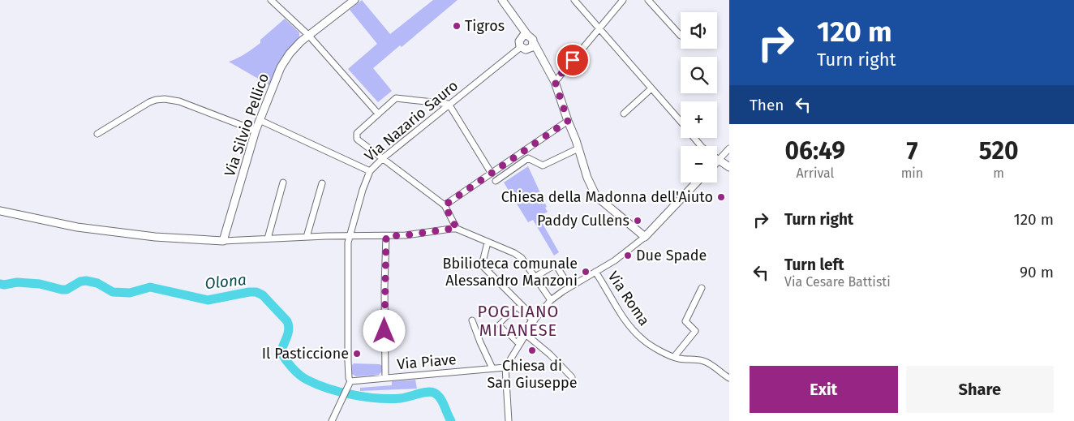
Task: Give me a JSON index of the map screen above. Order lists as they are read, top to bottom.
{
  "streets": {
    "street": [
      "Via Nazario Sauro",
      "Via Silvio Pellico",
      "Via Roma",
      "Via Piave"
    ]
  },
  "crossings": [
    ["Via Nazario Sauro", "Via Piave"]
  ],
  "districts": ["POGLIANO MILANESE"],
  "water": ["Olona"],
  "places": [
    "Tigros",
    "Chiesa della Madonna dell'Aiuto",
    "Paddy Cullens",
    "Due Spade",
    "Bbilioteca comunale Alessandro Manzoni",
    "Chiesa di San Giuseppe",
    "Il Pasticcione"
  ],
  "page": {
    "turn": ["120 m", "Turn right"],
    "map_buttons": ["+", "−"],
    "then": "Then",
    "eta": [
      "06:49",
      "Arrival",
      "7",
      "min",
      "520",
      "m"
    ],
    "list": [
      {
        "name": "Turn right",
        "value": "120 m"
      },
      {
        "name": "Turn left",
        "note": "Via Cesare Battisti",
        "value": "90 m"
      }
    ],
    "buttons": ["Exit", "Share"]
  }
}
